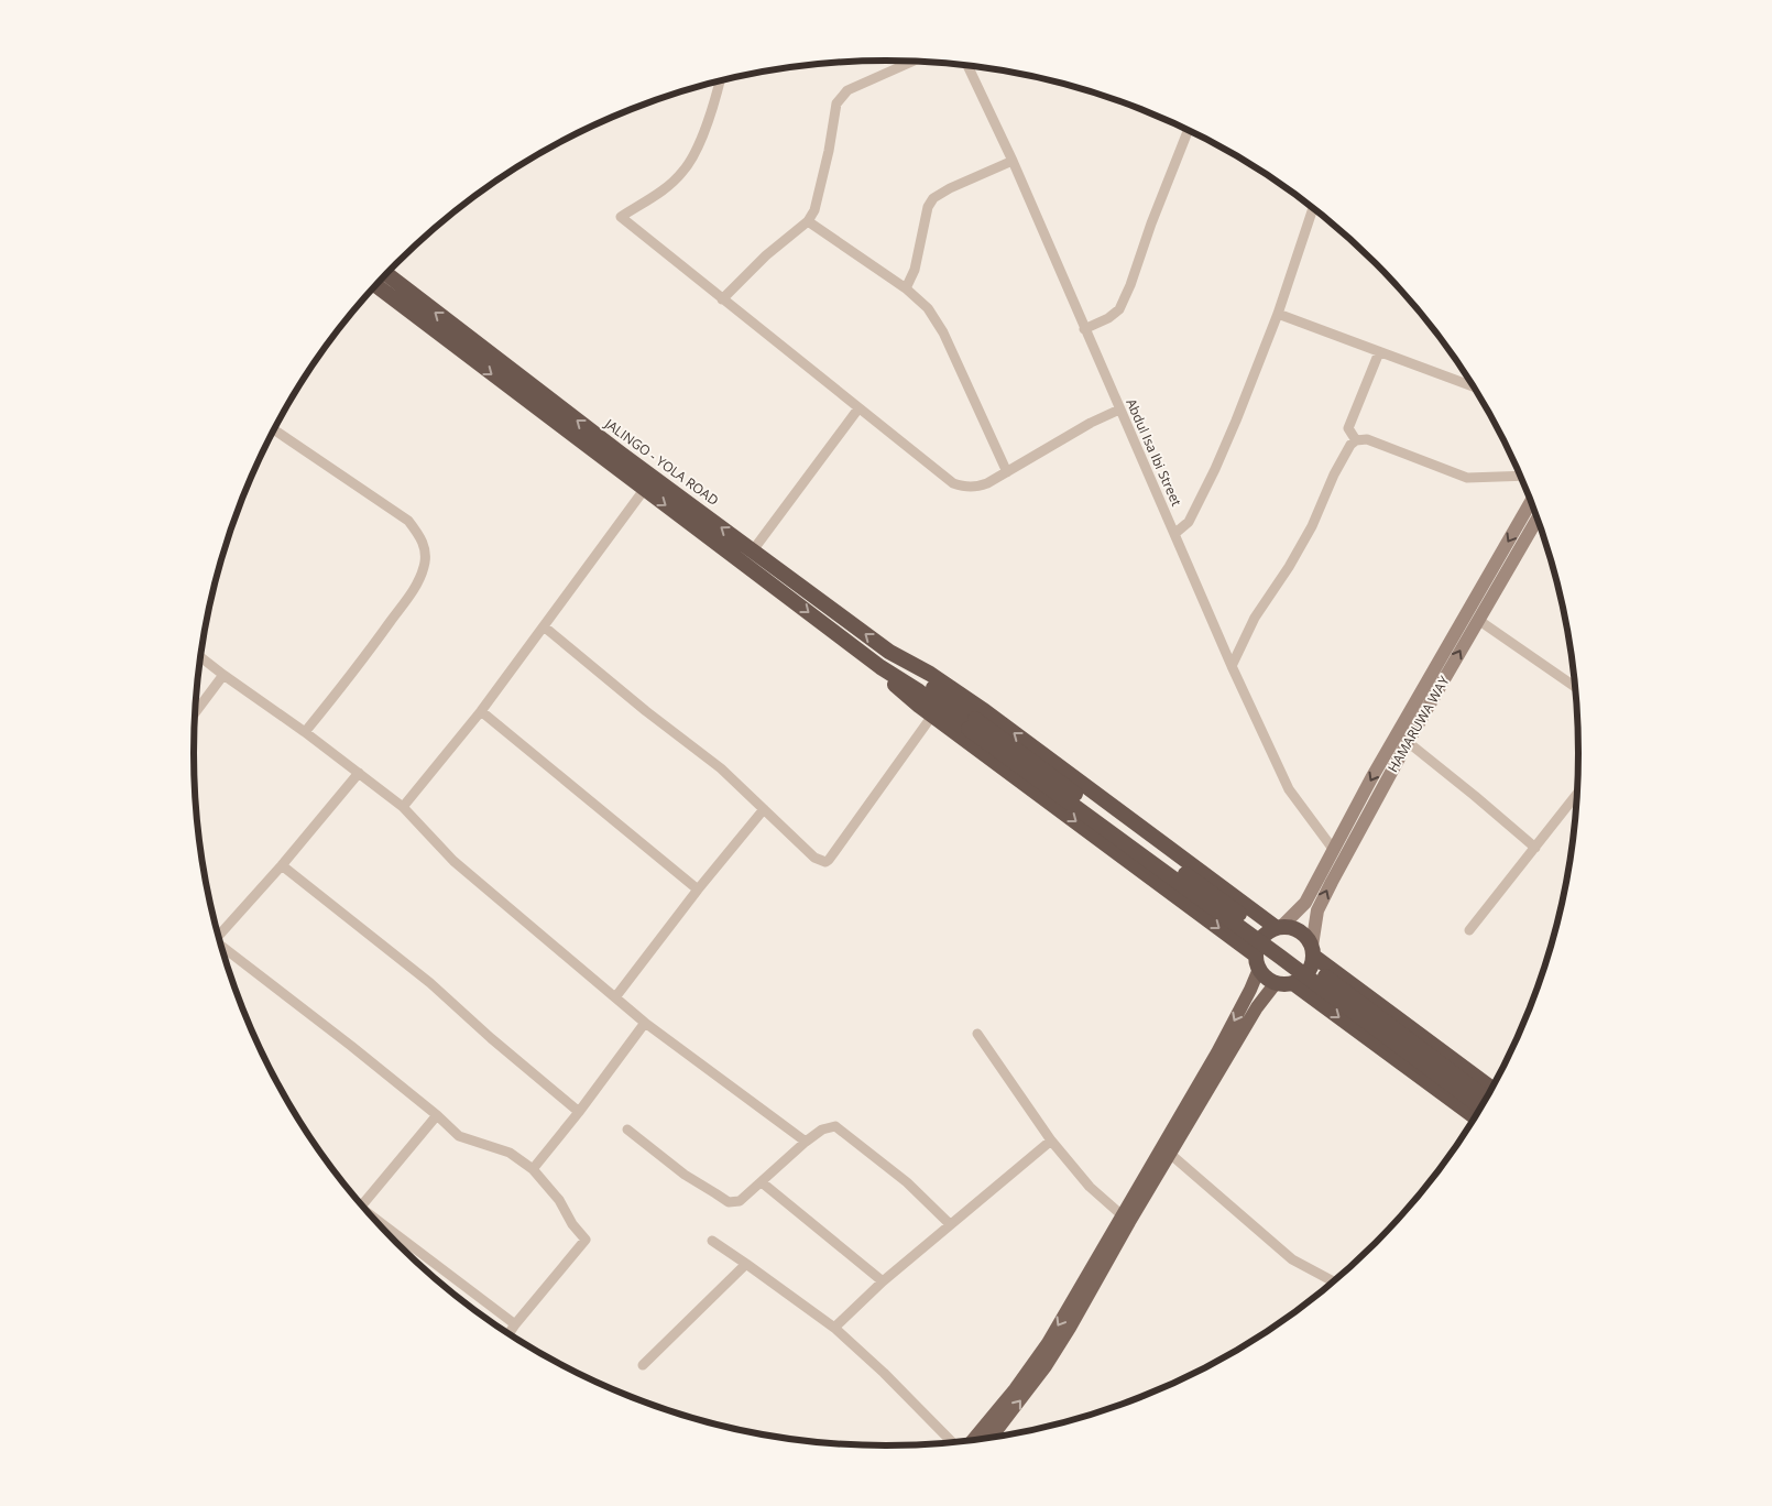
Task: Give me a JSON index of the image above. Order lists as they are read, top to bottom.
{
  "streets": {
    "highway": ["JALINGO - YOLA ROAD"],
    "main road": ["HAMARUWA WAY"],
    "street": ["Abdul Isa Ibi Street"]
  },
  "crossings": [
    ["JALINGO - YOLA ROAD", "HAMARUWA WAY"]
  ]
}
